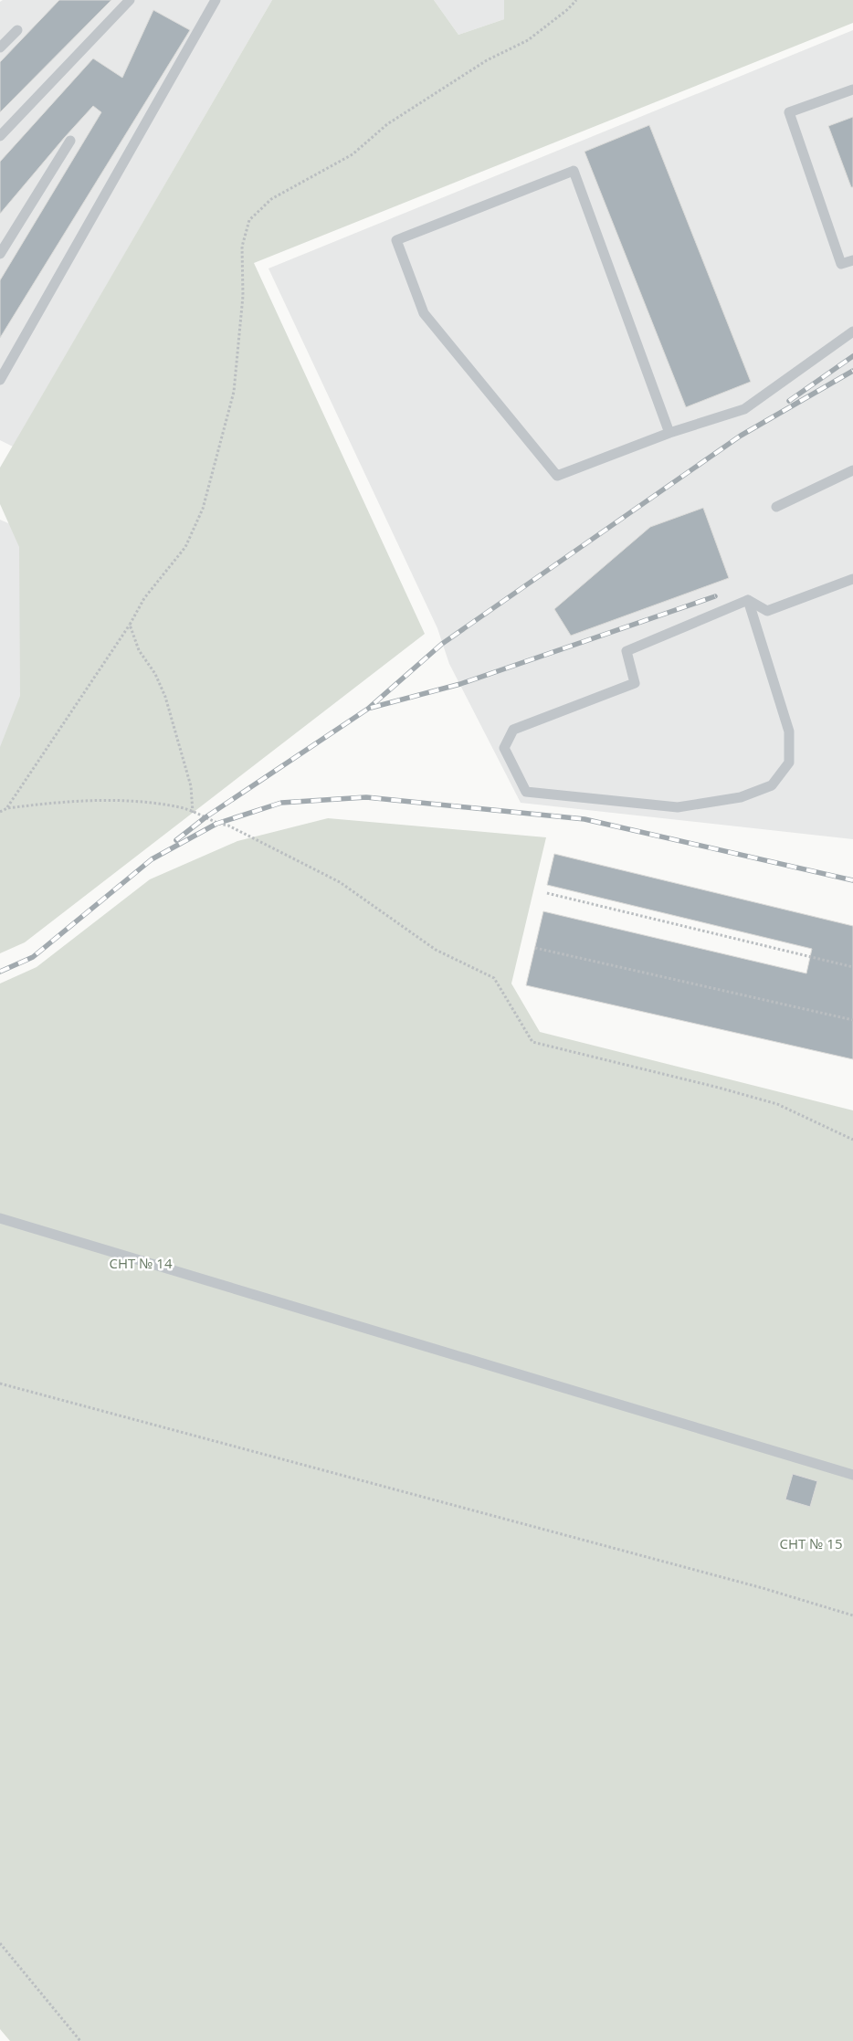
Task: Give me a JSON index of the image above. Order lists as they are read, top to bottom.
{
  "parks": ["СНТ № 14", "СНТ № 15"]
}
